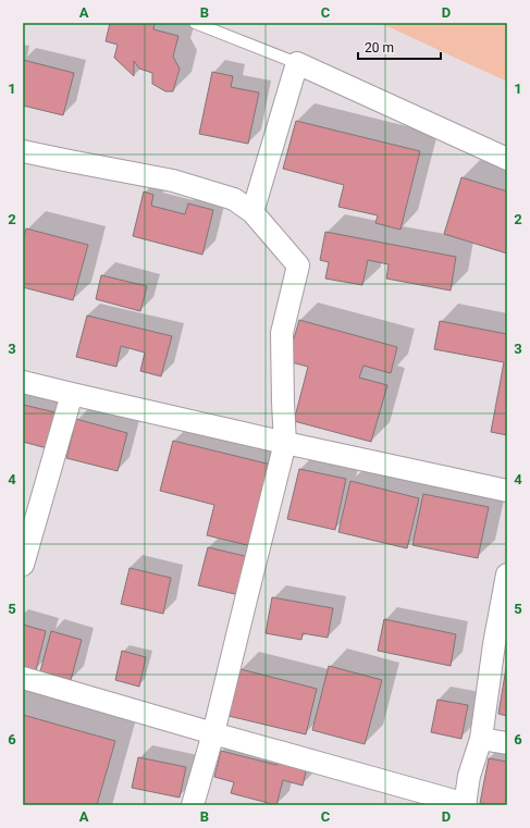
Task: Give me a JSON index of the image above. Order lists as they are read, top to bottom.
{
  "scale_bar": "20 m",
  "grid": {
    "columns": [
      "A",
      "B",
      "C",
      "D"
    ],
    "rows": [
      "1",
      "2",
      "3",
      "4",
      "5",
      "6"
    ]
  }
}
